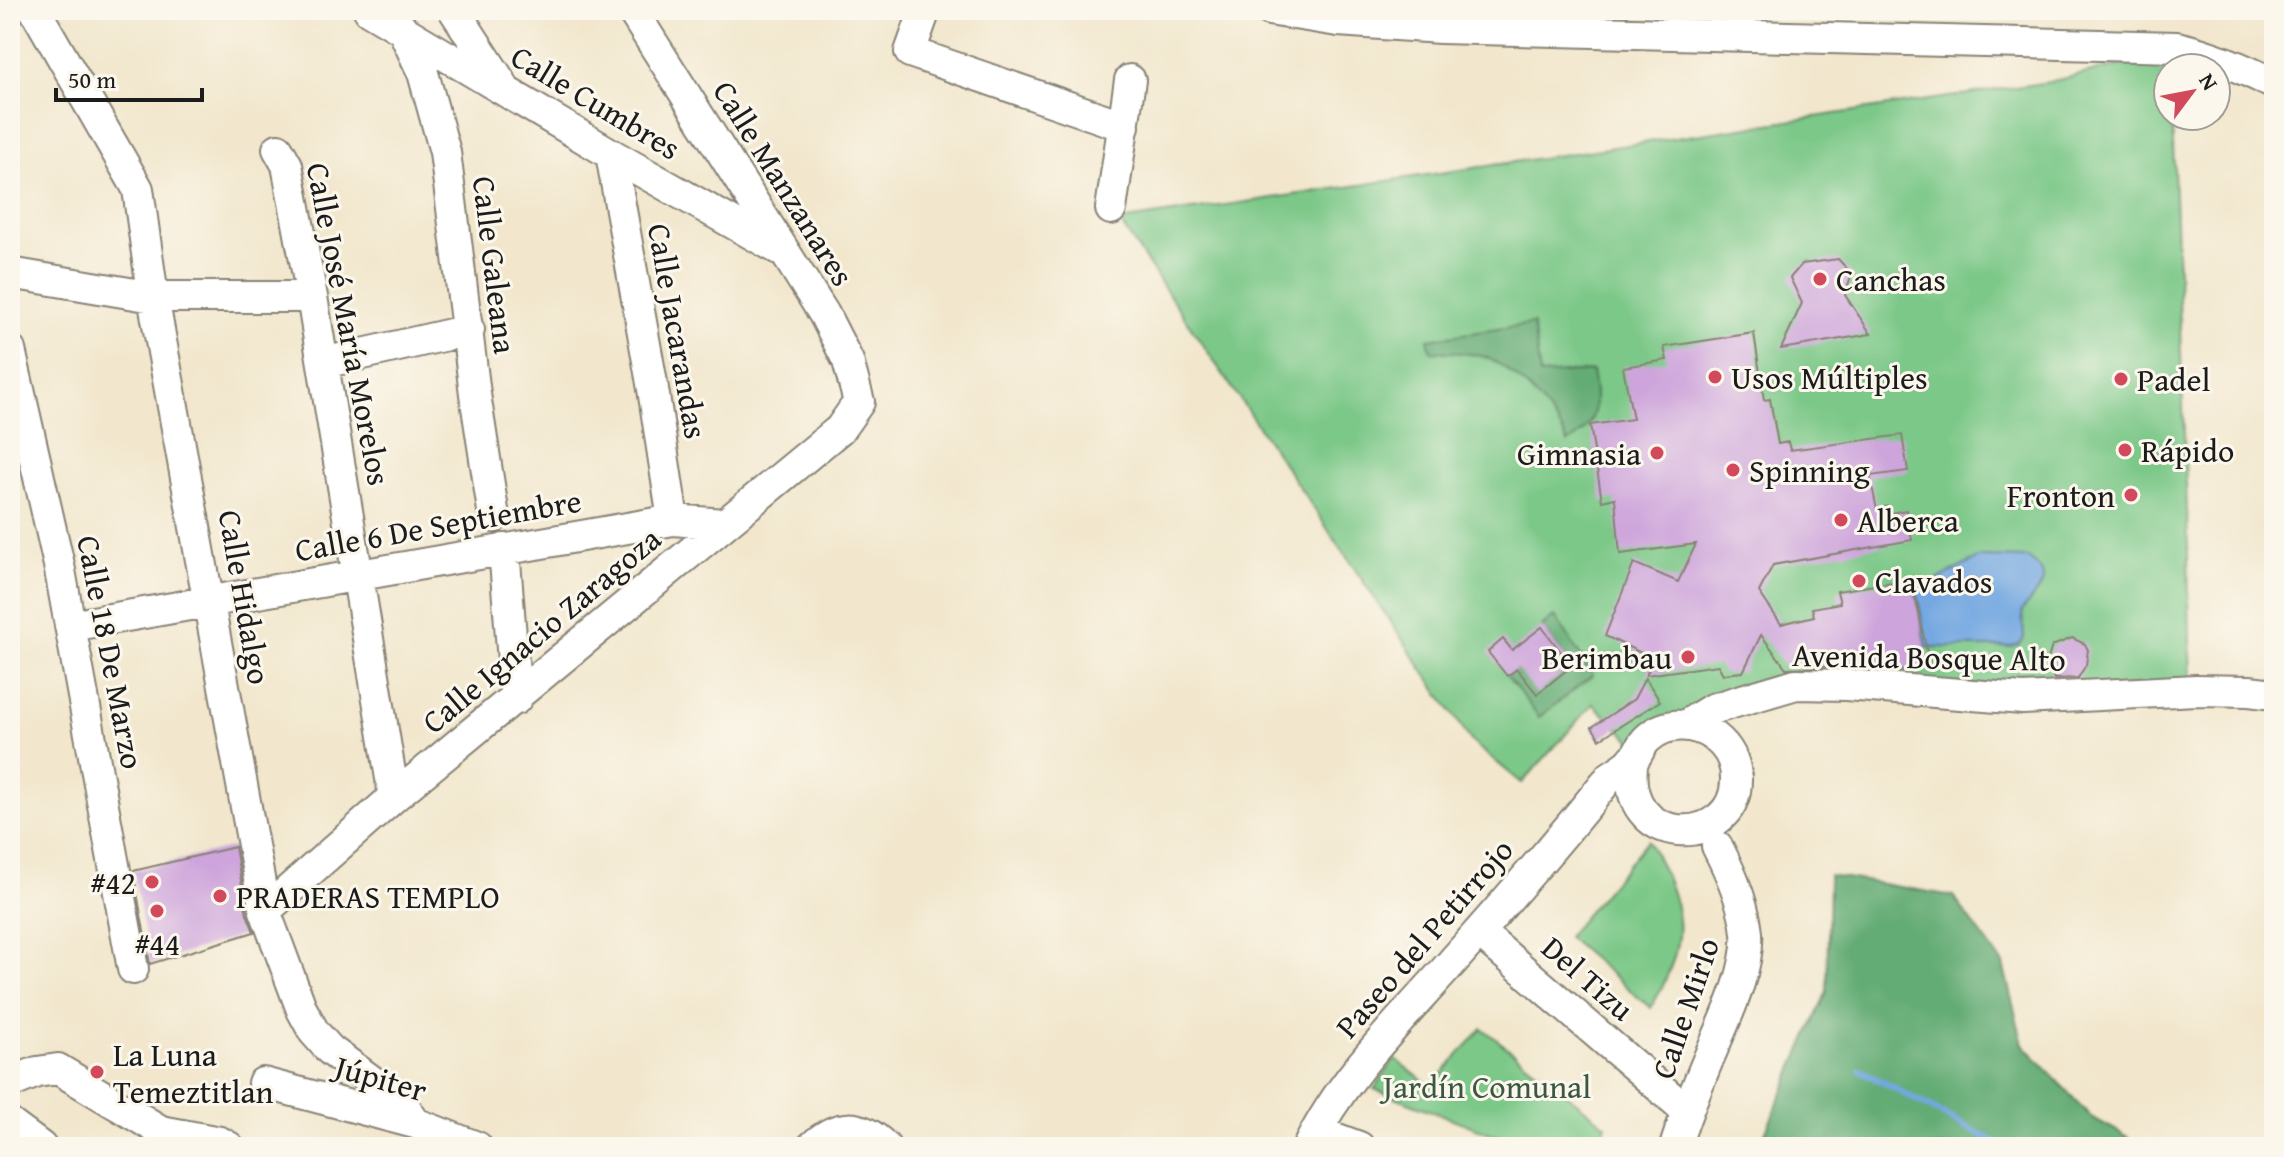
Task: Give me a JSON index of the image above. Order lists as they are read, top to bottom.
{
  "streets": {
    "street": [
      "Calle Cumbres",
      "Calle Manzanares",
      "Calle Galeana",
      "Calle José María Morelos",
      "Calle Jacarandas",
      "Calle 6 De Septiembre",
      "Calle Hidalgo",
      "Calle Ignacio Zaragoza",
      "Calle 18 De Marzo",
      "Avenida Bosque Alto",
      "Paseo del Petirrojo",
      "Del Tizu",
      "Calle Mirlo",
      "Júpiter"
    ]
  },
  "crossings": [
    ["Calle Cumbres", "Calle Manzanares"],
    ["Calle Cumbres", "Calle Galeana"],
    ["Calle Cumbres", "Calle Jacarandas"],
    ["Calle Manzanares", "Calle Ignacio Zaragoza"],
    ["Calle José María Morelos", "Calle 6 De Septiembre"],
    ["Calle José María Morelos", "Calle Ignacio Zaragoza"],
    ["Calle Jacarandas", "Calle 6 De Septiembre"],
    ["Calle 6 De Septiembre", "Calle Hidalgo"],
    ["Calle 6 De Septiembre", "Calle Ignacio Zaragoza"],
    ["Calle 6 De Septiembre", "Calle 18 De Marzo"],
    ["Calle Hidalgo", "Calle Ignacio Zaragoza"],
    ["Calle Hidalgo", "Júpiter"],
    ["Avenida Bosque Alto", "Paseo del Petirrojo"],
    ["Avenida Bosque Alto", "Calle Mirlo"],
    ["Paseo del Petirrojo", "Del Tizu"],
    ["Paseo del Petirrojo", "Calle Mirlo"],
    ["Del Tizu", "Calle Mirlo"]
  ],
  "parks": ["Jardín Comunal"],
  "places": [
    "Canchas",
    "Usos Múltiples",
    "Padel",
    "Rápido",
    "Gimnasia",
    "Spinning",
    "Fronton",
    "Alberca",
    "Clavados",
    "Berimbau",
    "#42",
    "PRADERAS TEMPLO",
    "#44",
    "La Luna Temeztitlan"
  ],
  "scale_bar": "50 m",
  "north": "top right"
}
